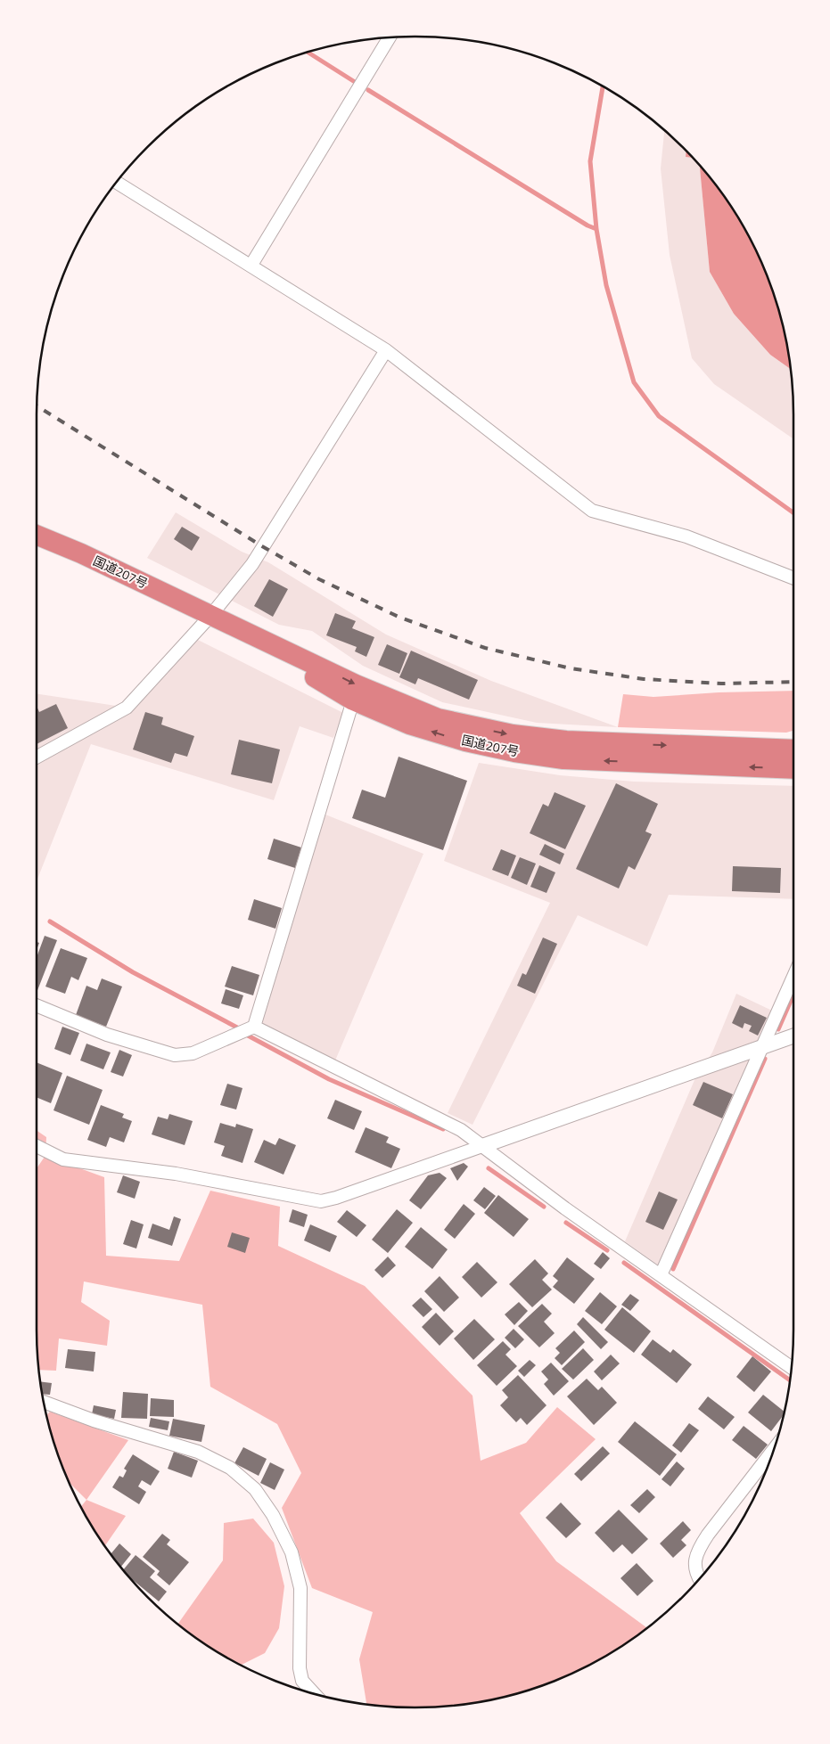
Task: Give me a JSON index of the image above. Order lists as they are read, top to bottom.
{
  "streets": {
    "highway": ["国道207号"]
  }
}
